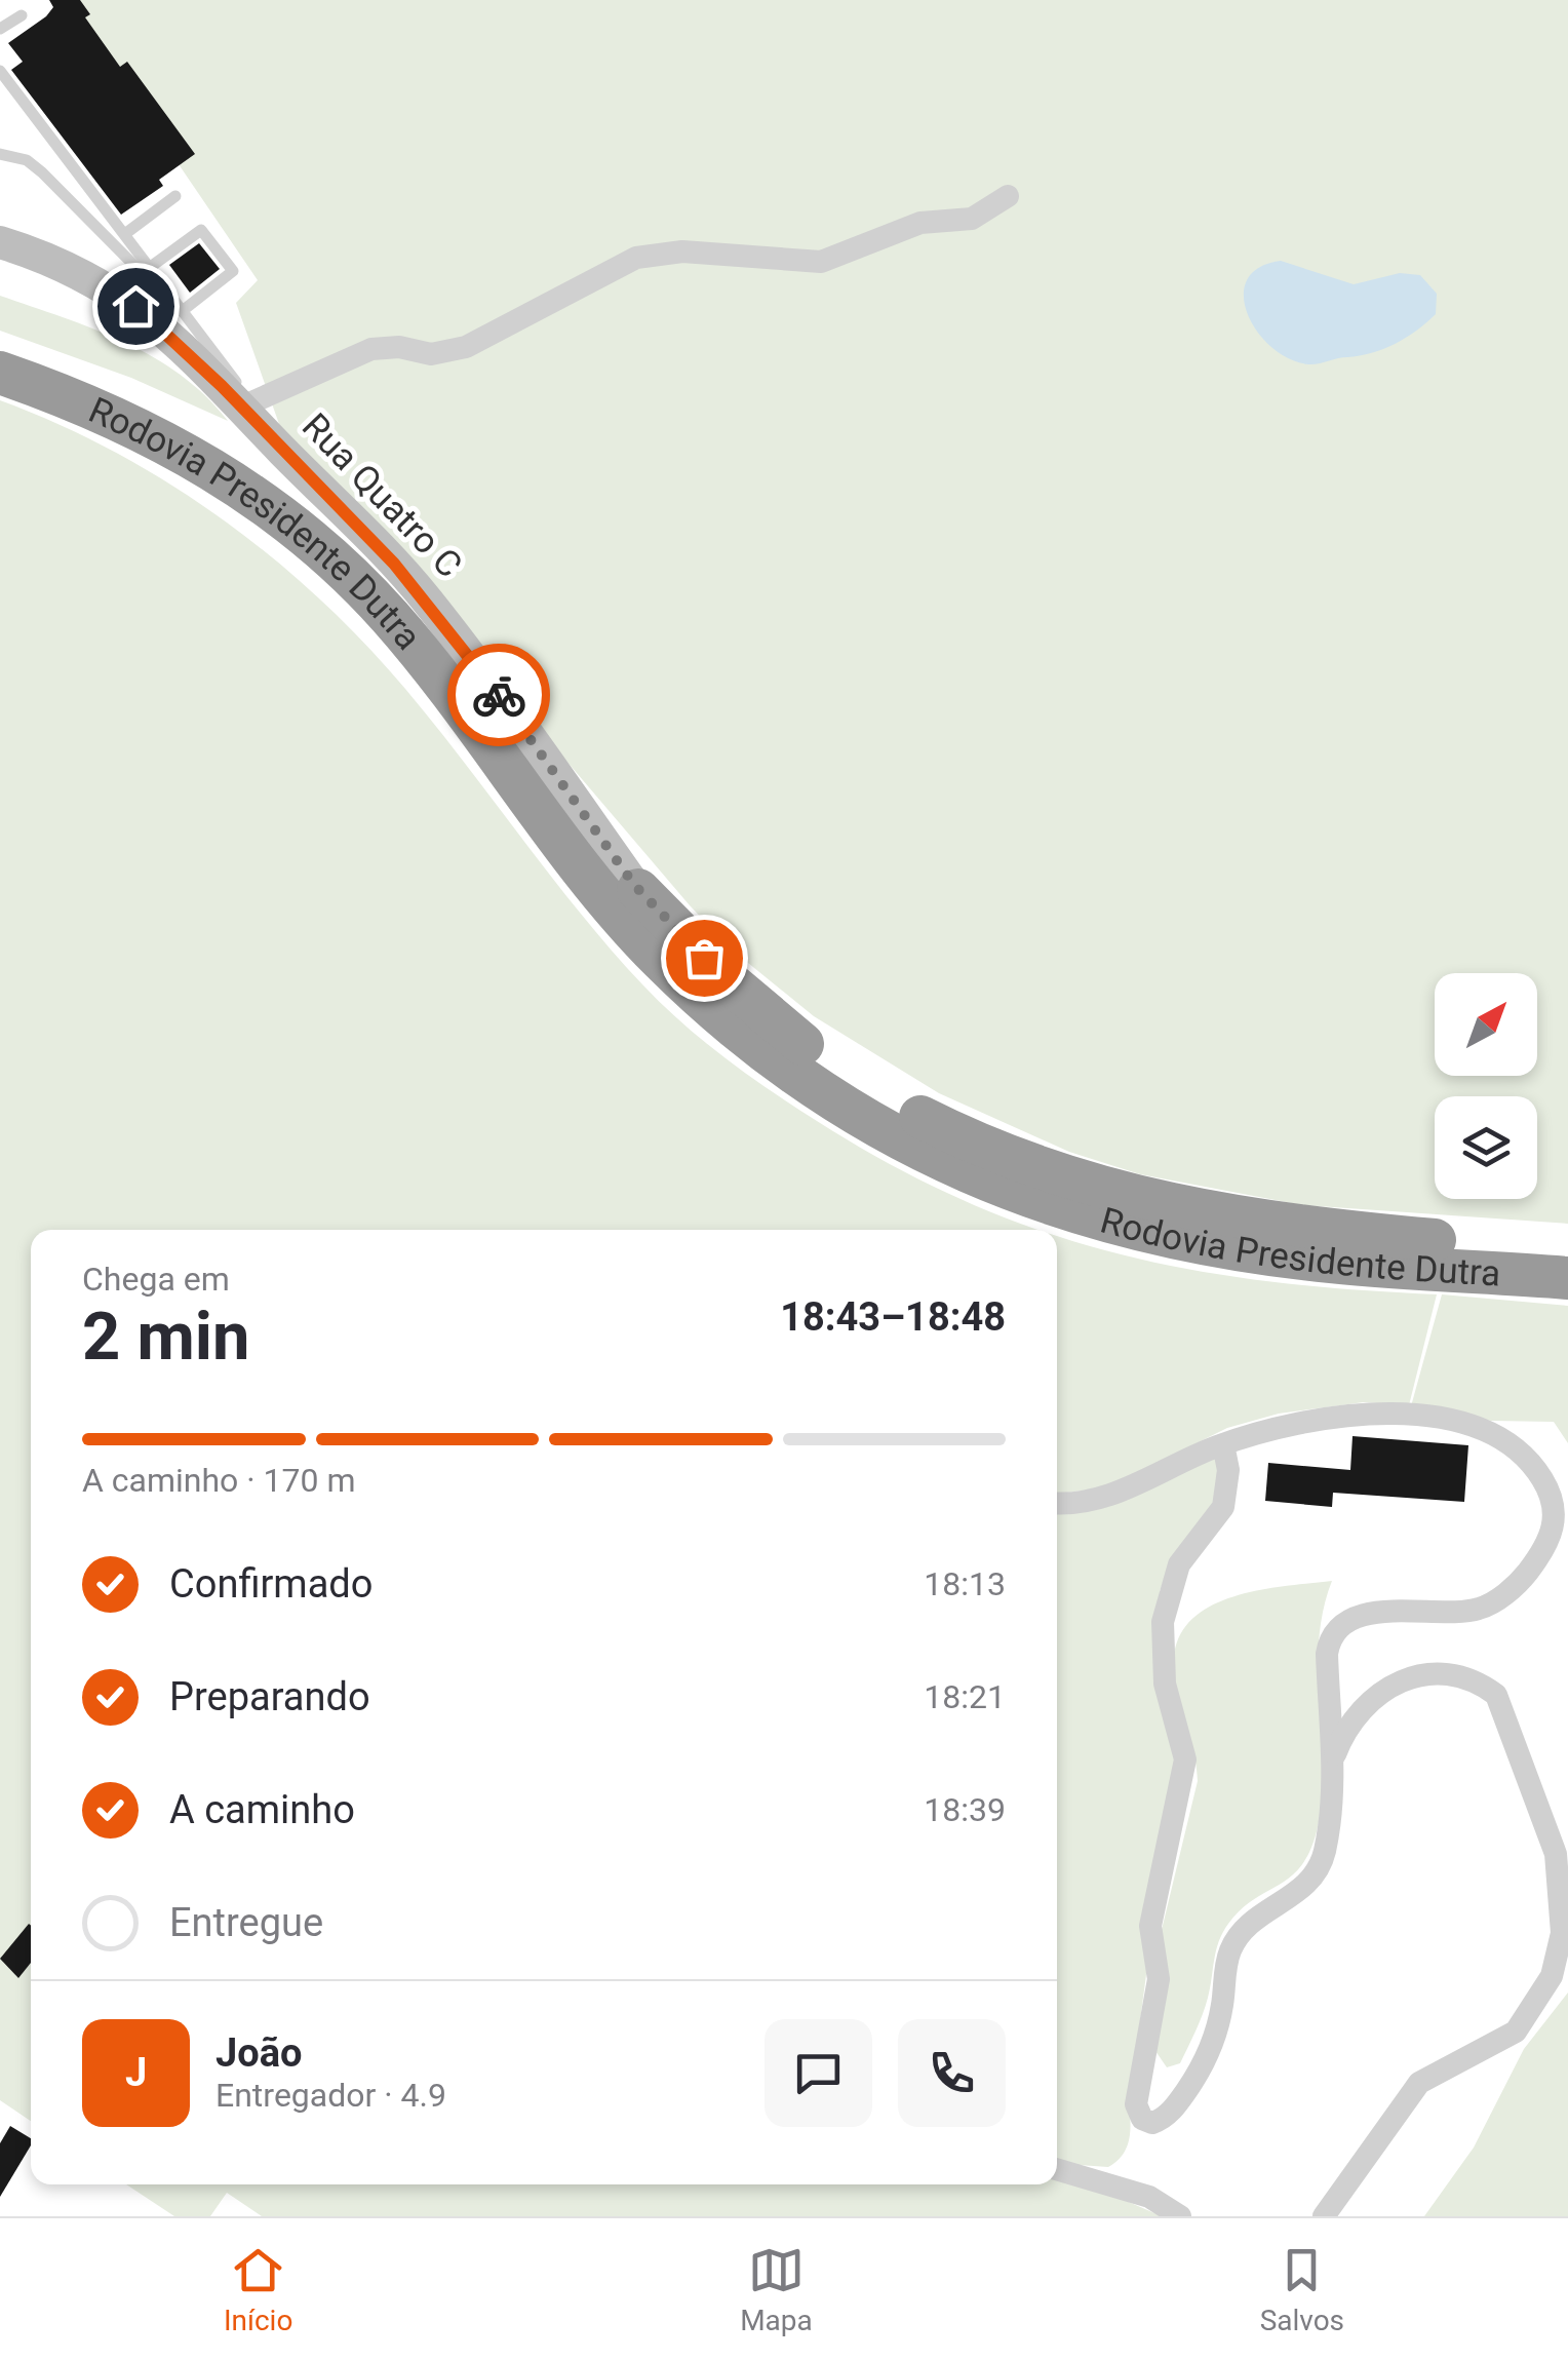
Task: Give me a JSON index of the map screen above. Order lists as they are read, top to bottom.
{
  "streets": {
    "highway": ["Rodovia Presidente Dutra"],
    "street": ["Rua Quatro C"]
  },
  "crossings": [
    ["Rua Quatro C", "Rodovia Presidente Dutra"]
  ],
  "north": "top right",
  "page": {
    "heading": ["2 min", "Chega em", "18:43–18:48"],
    "panel": ["João", "Entregador · 4.9"],
    "bar": "A caminho · 170 m",
    "list": [
      ["Confirmado", "18:13"],
      ["Preparando", "18:21"],
      ["A caminho", "18:39"],
      "Entregue"
    ],
    "round": "J",
    "tabs": ["Início", "Mapa", "Salvos"]
  }
}
